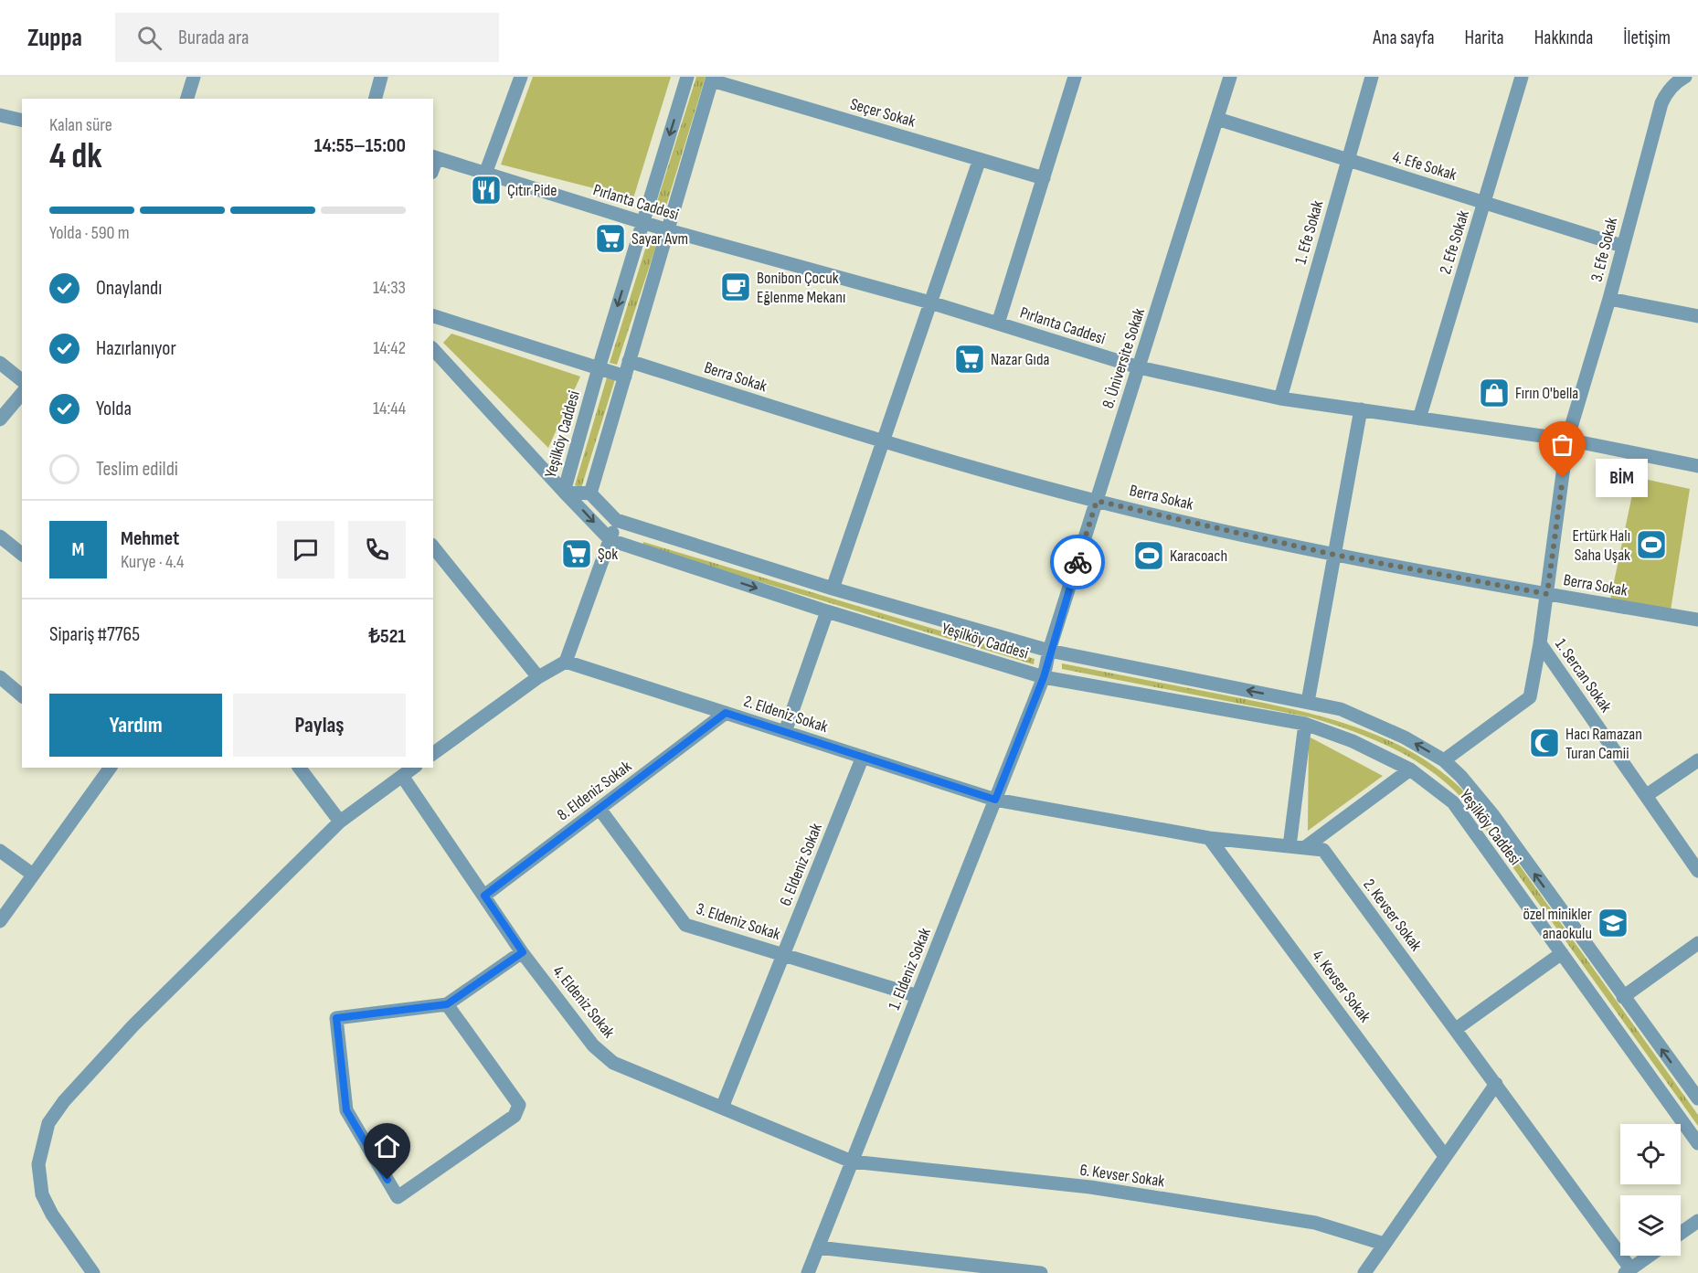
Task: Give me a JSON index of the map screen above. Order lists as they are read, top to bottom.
{
  "streets": {
    "street": [
      "Seçer Sokak",
      "4. Efe Sokak",
      "Pırlanta Caddesi",
      "1. Efe Sokak",
      "2. Efe Sokak",
      "3. Efe Sokak",
      "8. Üniversite Sokak",
      "Berra Sokak",
      "Yeşilköy Caddesi",
      "1. Sercan Sokak",
      "2. Eldeniz Sokak",
      "8. Eldeniz Sokak",
      "6. Eldeniz Sokak",
      "2. Kevser Sokak",
      "3. Eldeniz Sokak",
      "1. Eldeniz Sokak",
      "4. Kevser Sokak",
      "4. Eldeniz Sokak",
      "6. Kevser Sokak"
    ]
  },
  "crossings": [
    ["4. Efe Sokak", "1. Efe Sokak"],
    ["4. Efe Sokak", "2. Efe Sokak"],
    ["4. Efe Sokak", "3. Efe Sokak"],
    ["4. Efe Sokak", "8. Üniversite Sokak"],
    ["Pırlanta Caddesi", "1. Efe Sokak"],
    ["Pırlanta Caddesi", "2. Efe Sokak"],
    ["Pırlanta Caddesi", "3. Efe Sokak"],
    ["Pırlanta Caddesi", "8. Üniversite Sokak"],
    ["Pırlanta Caddesi", "Yeşilköy Caddesi"],
    ["Pırlanta Caddesi", "1. Sercan Sokak"],
    ["3. Efe Sokak", "1. Sercan Sokak"],
    ["8. Üniversite Sokak", "Berra Sokak"],
    ["8. Üniversite Sokak", "Yeşilköy Caddesi"],
    ["8. Üniversite Sokak", "1. Eldeniz Sokak"],
    ["Berra Sokak", "1. Sercan Sokak"],
    ["Yeşilköy Caddesi", "1. Eldeniz Sokak"],
    ["2. Eldeniz Sokak", "8. Eldeniz Sokak"],
    ["2. Eldeniz Sokak", "6. Eldeniz Sokak"],
    ["2. Eldeniz Sokak", "2. Kevser Sokak"],
    ["2. Eldeniz Sokak", "1. Eldeniz Sokak"],
    ["8. Eldeniz Sokak", "3. Eldeniz Sokak"],
    ["8. Eldeniz Sokak", "4. Eldeniz Sokak"],
    ["6. Eldeniz Sokak", "3. Eldeniz Sokak"],
    ["6. Eldeniz Sokak", "4. Eldeniz Sokak"],
    ["2. Kevser Sokak", "1. Eldeniz Sokak"],
    ["2. Kevser Sokak", "4. Kevser Sokak"],
    ["3. Eldeniz Sokak", "1. Eldeniz Sokak"],
    ["1. Eldeniz Sokak", "4. Eldeniz Sokak"],
    ["1. Eldeniz Sokak", "6. Kevser Sokak"],
    ["4. Eldeniz Sokak", "6. Kevser Sokak"]
  ],
  "places": {
    "restaurant": ["Çıtır Pide"],
    "supermarket": ["Sayar Avm", "Nazar Gıda", "Şok"],
    "cafe": ["Bonibon Çocuk Eğlenme Mekanı"],
    "shop": ["Fırın O'bella"],
    "other": ["BİM"],
    "sports": ["Ertürk Halı Saha Uşak", "Karacoach"],
    "mosque": ["Hacı Ramazan Turan Camii"],
    "school or university": ["özel minikler anaokulu"]
  },
  "page": {
    "header": "Zuppa",
    "search": "Burada ara",
    "nav": [
      "Ana sayfa",
      "Harita",
      "Hakkında",
      "İletişim"
    ],
    "heading": ["4 dk", "Kalan süre", "14:55–15:00"],
    "panel": [
      "Mehmet",
      "Kurye · 4.4",
      "Sipariş #7765",
      "₺521"
    ],
    "bar": "Yolda · 590 m",
    "list": [
      ["Onaylandı", "14:33"],
      ["Hazırlanıyor", "14:42"],
      ["Yolda", "14:44"],
      "Teslim edildi"
    ],
    "bubble": "BİM",
    "round": "M",
    "buttons": ["Yardım", "Paylaş"]
  }
}
